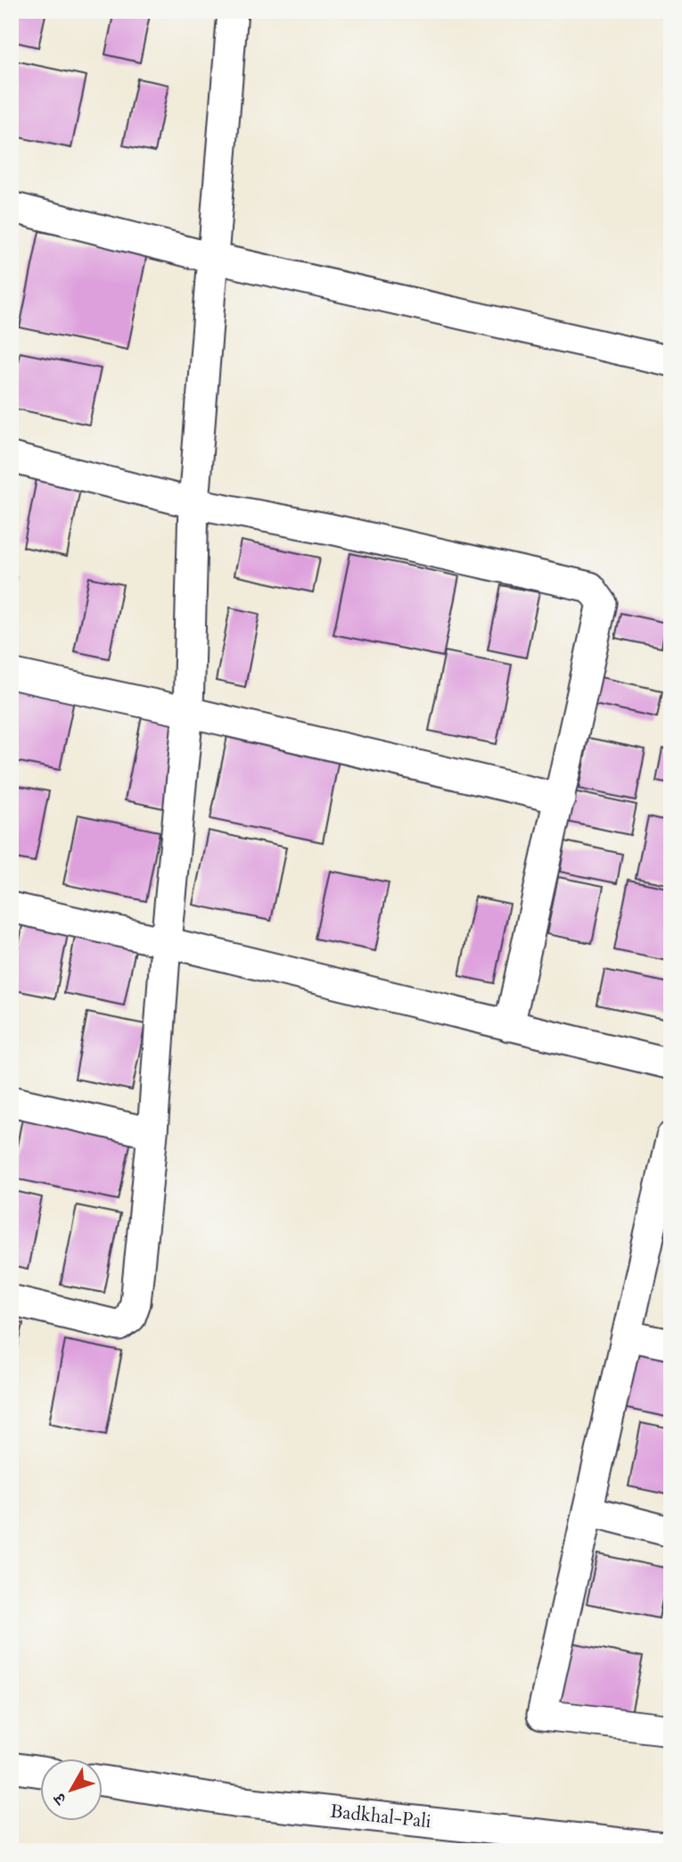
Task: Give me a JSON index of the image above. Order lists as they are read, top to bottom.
{
  "streets": {
    "street": ["Badkhal-Pali"]
  },
  "north": "bottom left"
}
